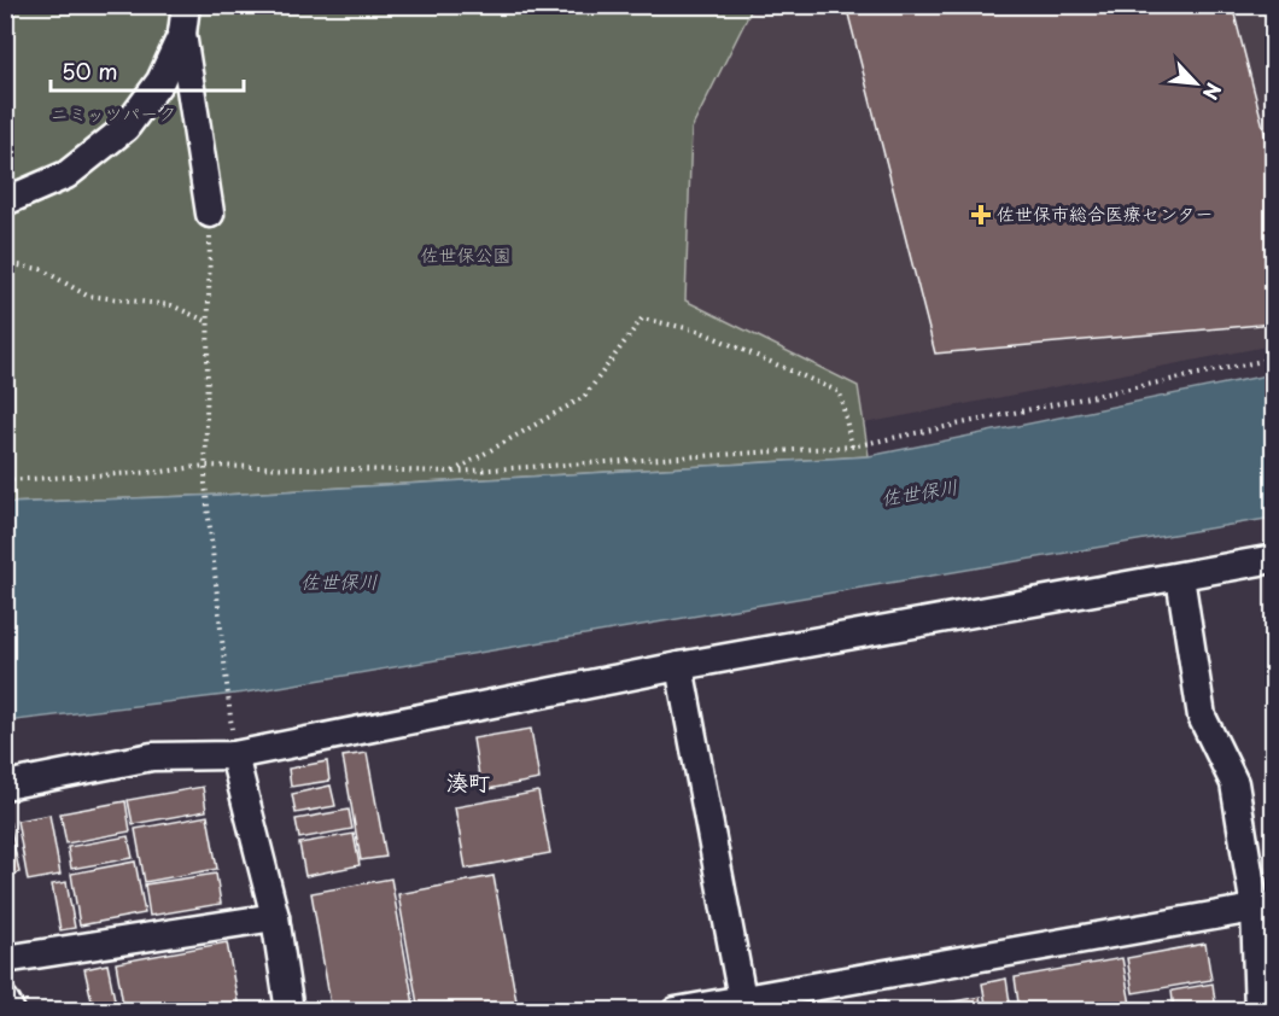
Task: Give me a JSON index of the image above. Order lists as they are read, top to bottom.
{
  "districts": ["湊町"],
  "water": ["佐世保川"],
  "parks": ["ニミッツパーク", "佐世保公園"],
  "places": {
    "health": ["佐世保市総合医療センター"]
  },
  "scale_bar": "50 m",
  "north": "bottom right"
}
